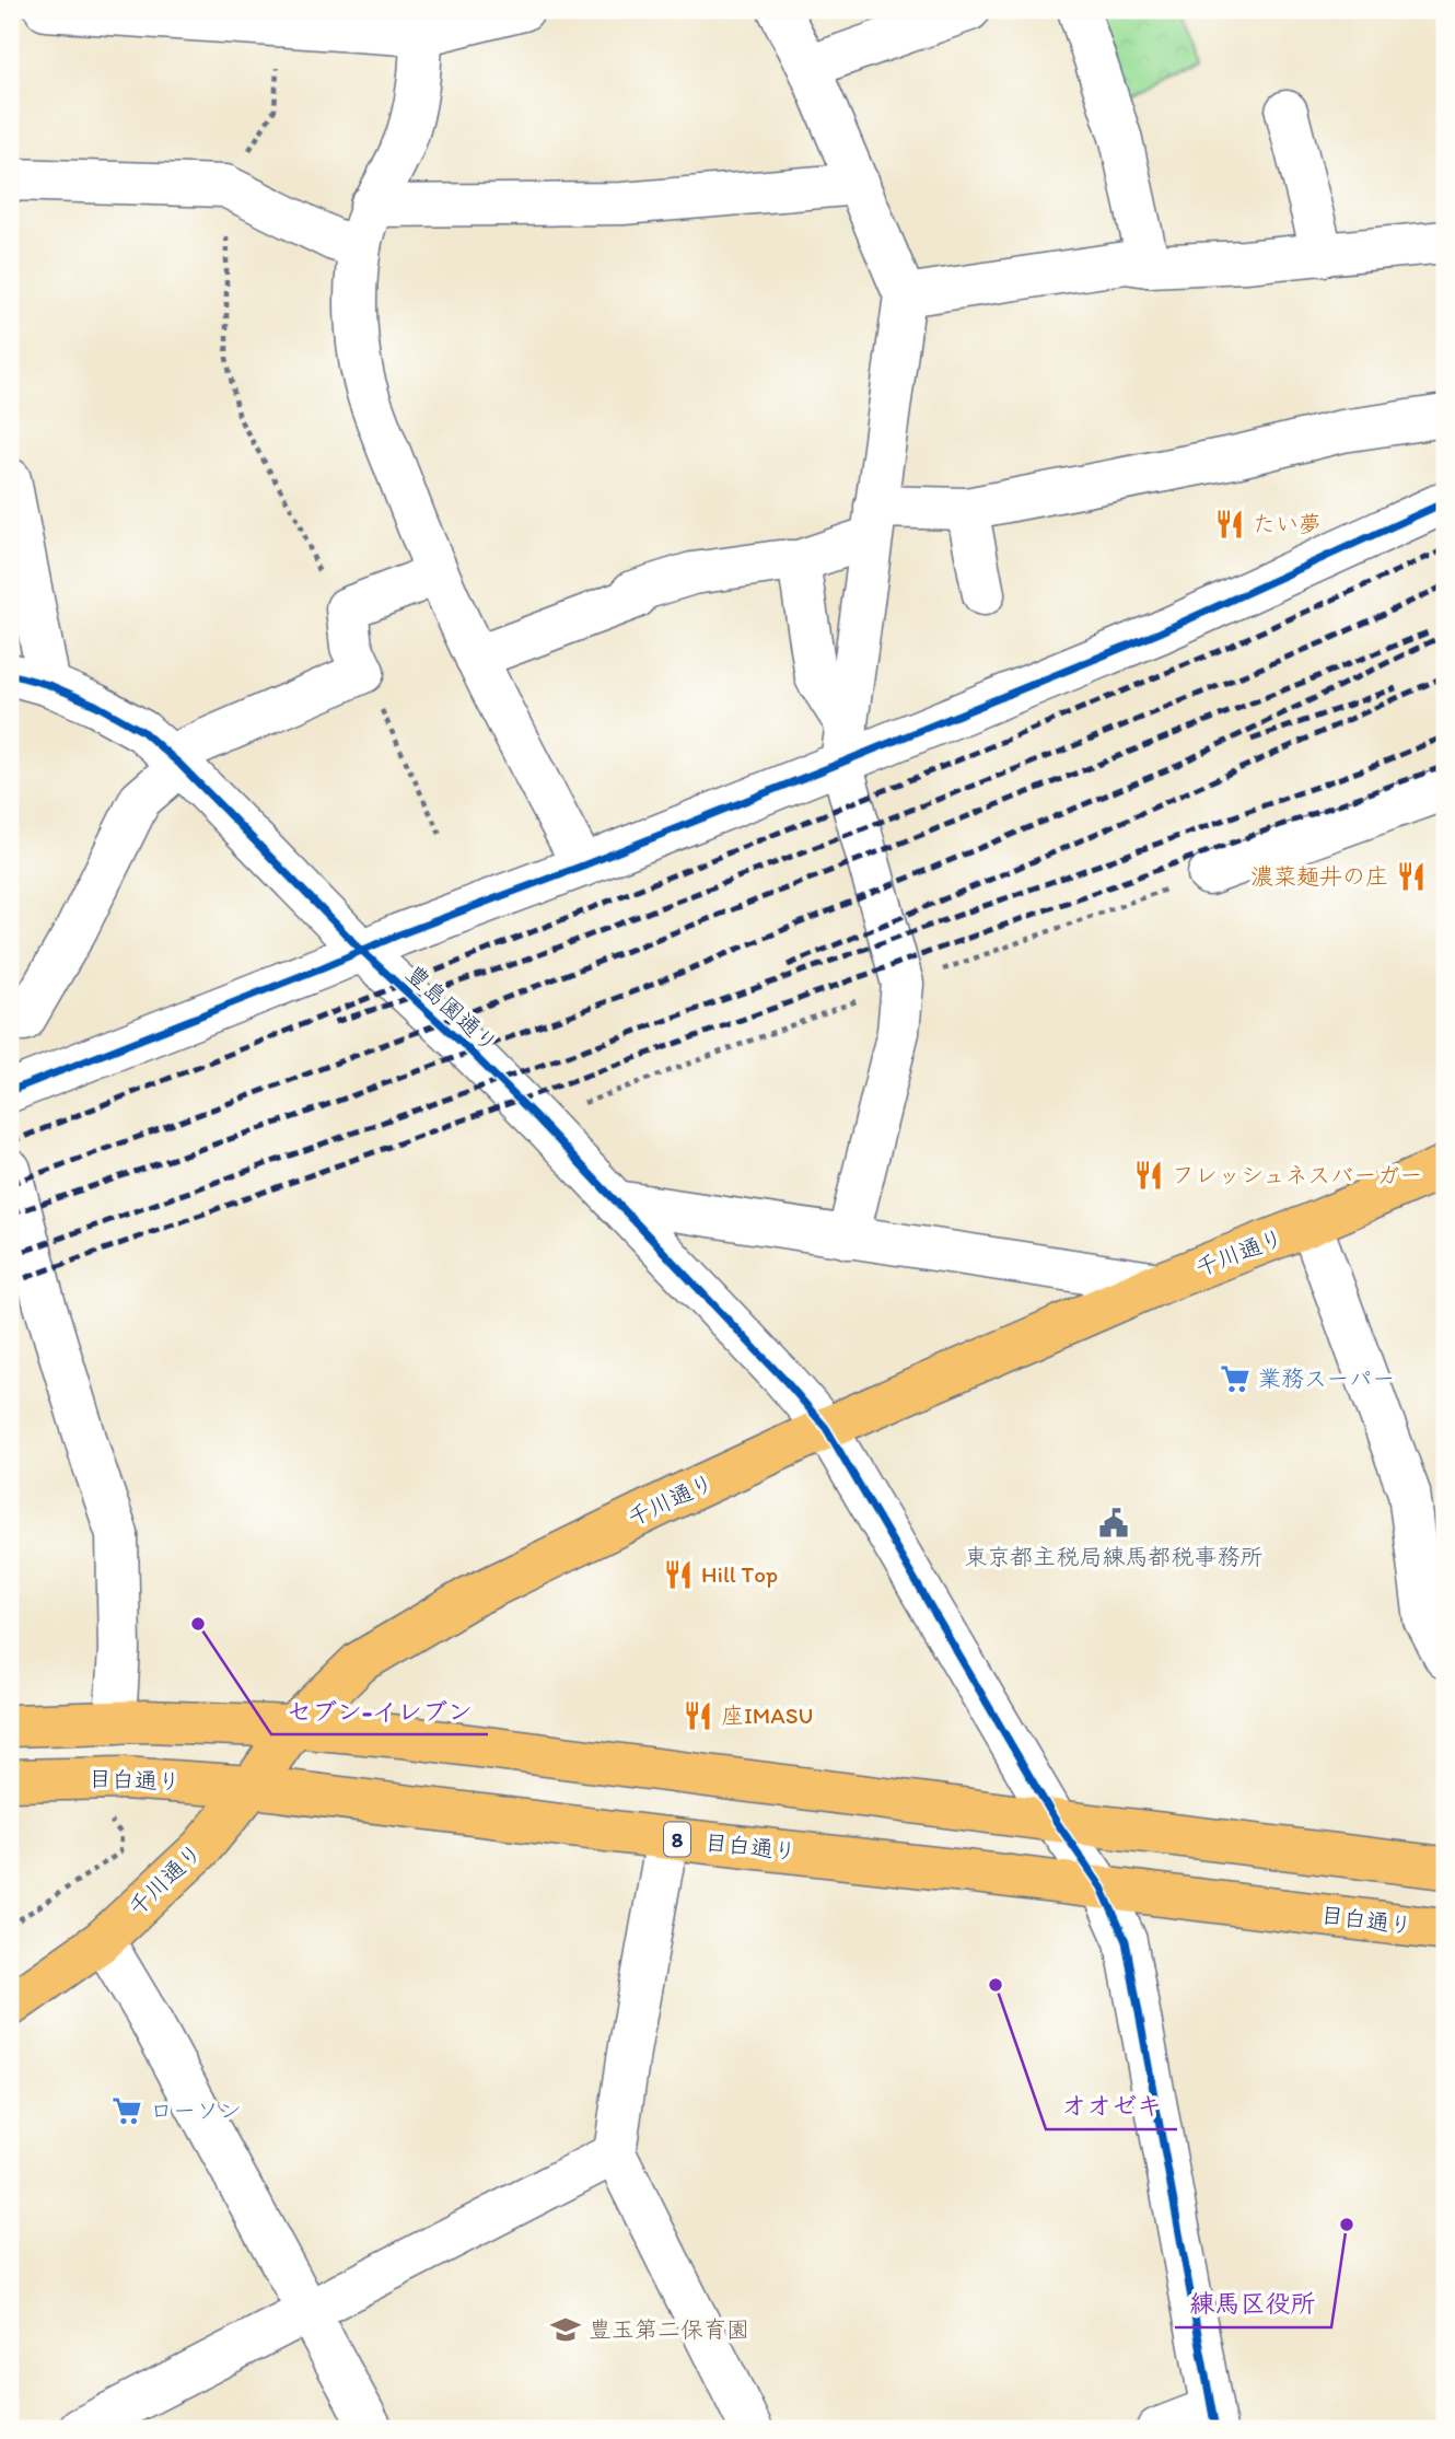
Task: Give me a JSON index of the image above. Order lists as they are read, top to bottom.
{
  "streets": {
    "main road": ["千川通り", "目白通り", "8"],
    "street": ["豊島園通り"]
  },
  "crossings": [
    ["豊島園通り", "千川通り"],
    ["豊島園通り", "目白通り"],
    ["千川通り", "目白通り"]
  ],
  "places": {
    "restaurant": [
      "たい夢",
      "濃菜麺井の庄",
      "フレッシュネスバーガー",
      "Hill Top",
      "座IMASU"
    ],
    "supermarket": ["業務スーパー", "ローソン"],
    "public building": ["東京都主税局練馬都税事務所"],
    "other": ["セブン-イレブン", "オオゼキ", "練馬区役所"],
    "school or university": ["豊玉第二保育園"]
  }
}
